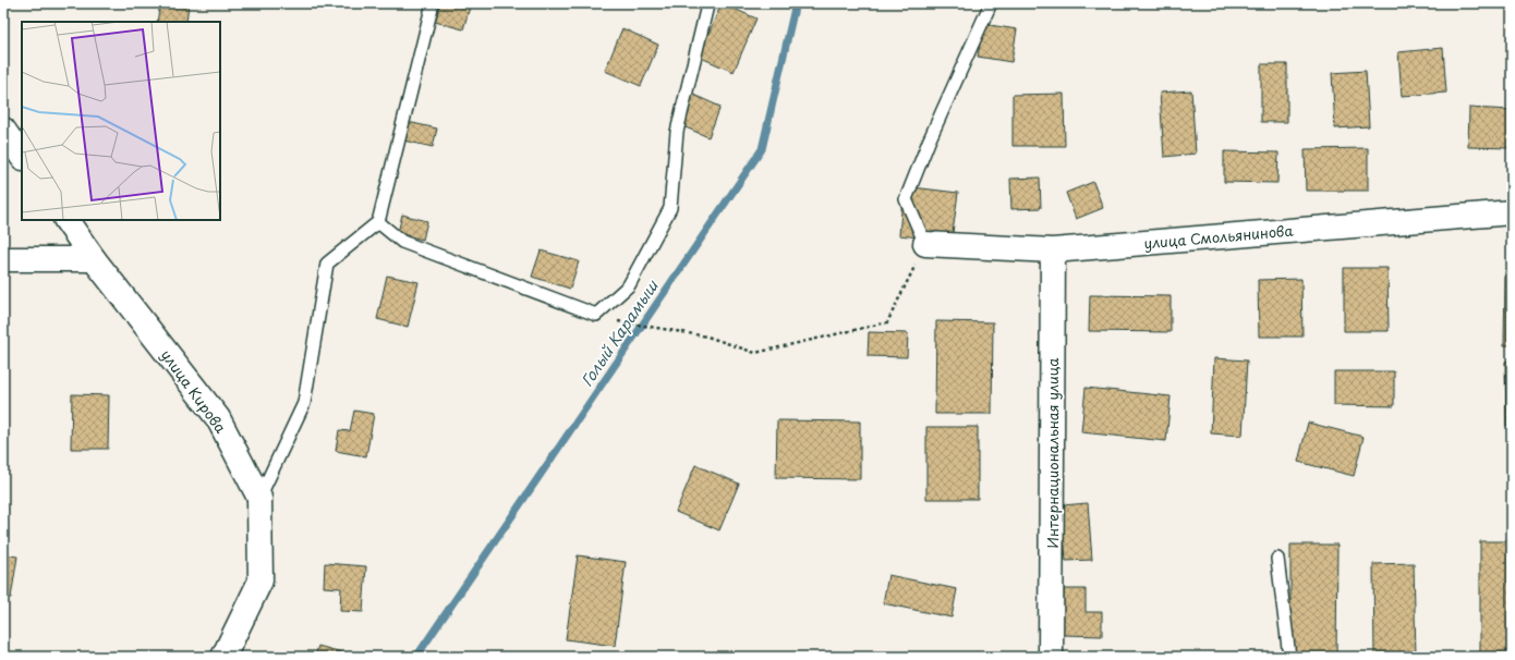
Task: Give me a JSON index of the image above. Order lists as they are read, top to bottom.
{
  "streets": {
    "street": ["улица Смольянинова", "улица Кирова", "Интернациональная улица"]
  },
  "crossings": [
    ["улица Смольянинова", "Интернациональная улица"]
  ],
  "water": ["Голый Карамыш"]
}
